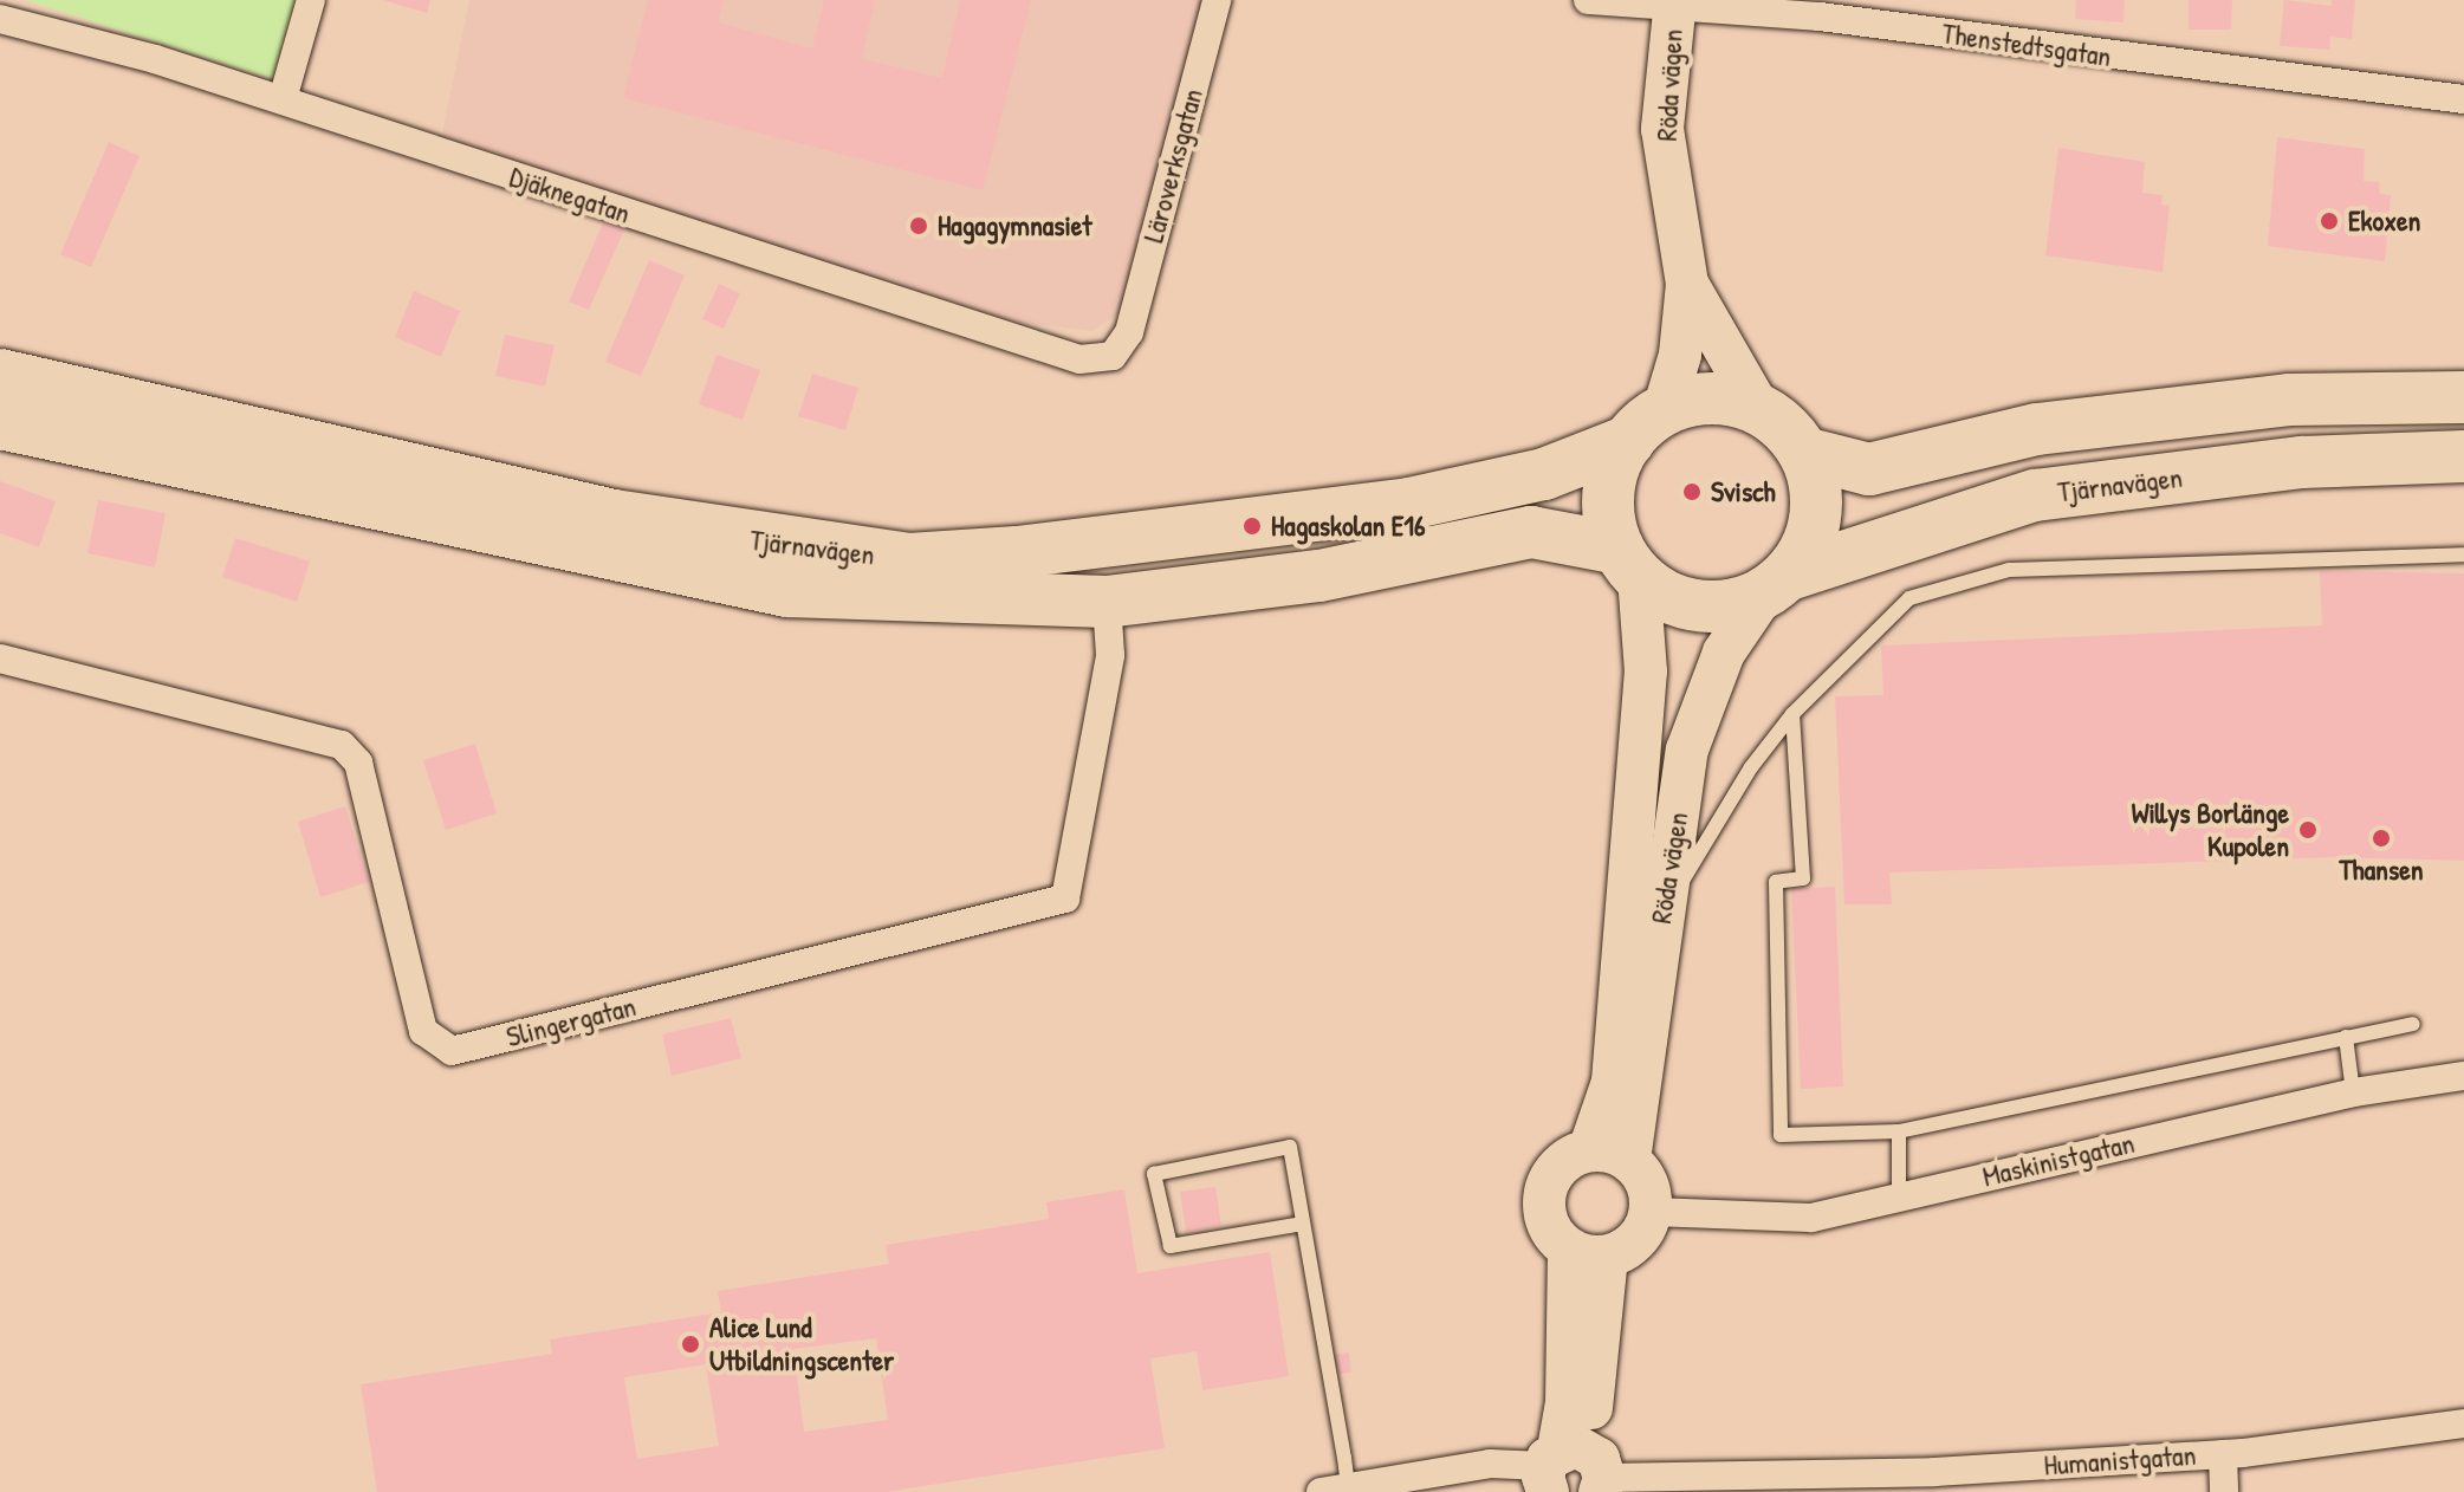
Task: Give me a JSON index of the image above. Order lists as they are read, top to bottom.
{
  "streets": {
    "highway": ["Tjärnavägen"],
    "street": [
      "Thenstedtsgatan",
      "Röda vägen",
      "Läroverksgatan",
      "Djäknegatan",
      "Slingergatan",
      "Maskinistgatan",
      "Humanistgatan"
    ]
  },
  "crossings": [
    ["Thenstedtsgatan", "Röda vägen"],
    ["Röda vägen", "Tjärnavägen"],
    ["Röda vägen", "Maskinistgatan"],
    ["Läroverksgatan", "Djäknegatan"],
    ["Tjärnavägen", "Slingergatan"]
  ],
  "places": [
    "Ekoxen",
    "Hagagymnasiet",
    "Svisch",
    "Hagaskolan E16",
    "Willys Borlänge Kupolen",
    "Thansen",
    "Alice Lund Utbildningscenter"
  ]
}
